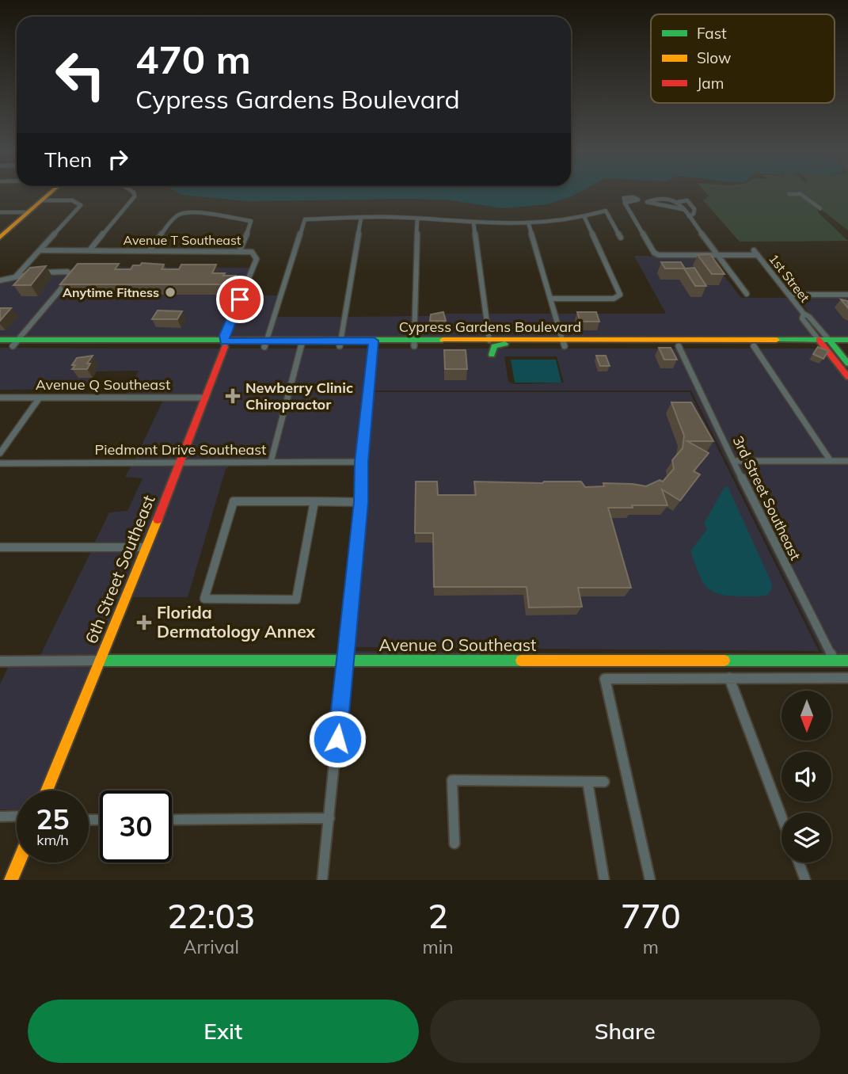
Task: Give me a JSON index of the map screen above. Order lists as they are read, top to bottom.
{
  "streets": {
    "main road": ["Cypress Gardens Boulevard", "6th Street Southeast", "Avenue O Southeast"],
    "street": [
      "Avenue T Southeast",
      "1st Street",
      "Avenue Q Southeast",
      "Piedmont Drive Southeast",
      "3rd Street Southeast"
    ]
  },
  "crossings": [
    ["Avenue T Southeast", "Cypress Gardens Boulevard"],
    ["Avenue T Southeast", "6th Street Southeast"],
    ["1st Street", "Cypress Gardens Boulevard"],
    ["Cypress Gardens Boulevard", "3rd Street Southeast"],
    ["Cypress Gardens Boulevard", "6th Street Southeast"],
    ["Avenue Q Southeast", "6th Street Southeast"],
    ["Piedmont Drive Southeast", "6th Street Southeast"],
    ["3rd Street Southeast", "Avenue O Southeast"],
    ["6th Street Southeast", "Avenue O Southeast"]
  ],
  "places": {
    "other": ["Anytime Fitness"],
    "health": ["Newberry Clinic Chiropractor", "Florida Dermatology Annex"]
  },
  "legend": ["Fast", "Slow", "Jam"],
  "north": "bottom",
  "page": {
    "turn": ["470 m", "Cypress Gardens Boulevard"],
    "then": "Then",
    "speed": "25 km/h",
    "limit": "30",
    "eta": [
      "22:03",
      "Arrival",
      "2",
      "min",
      "770",
      "m"
    ],
    "buttons": ["Exit", "Share"]
  }
}
